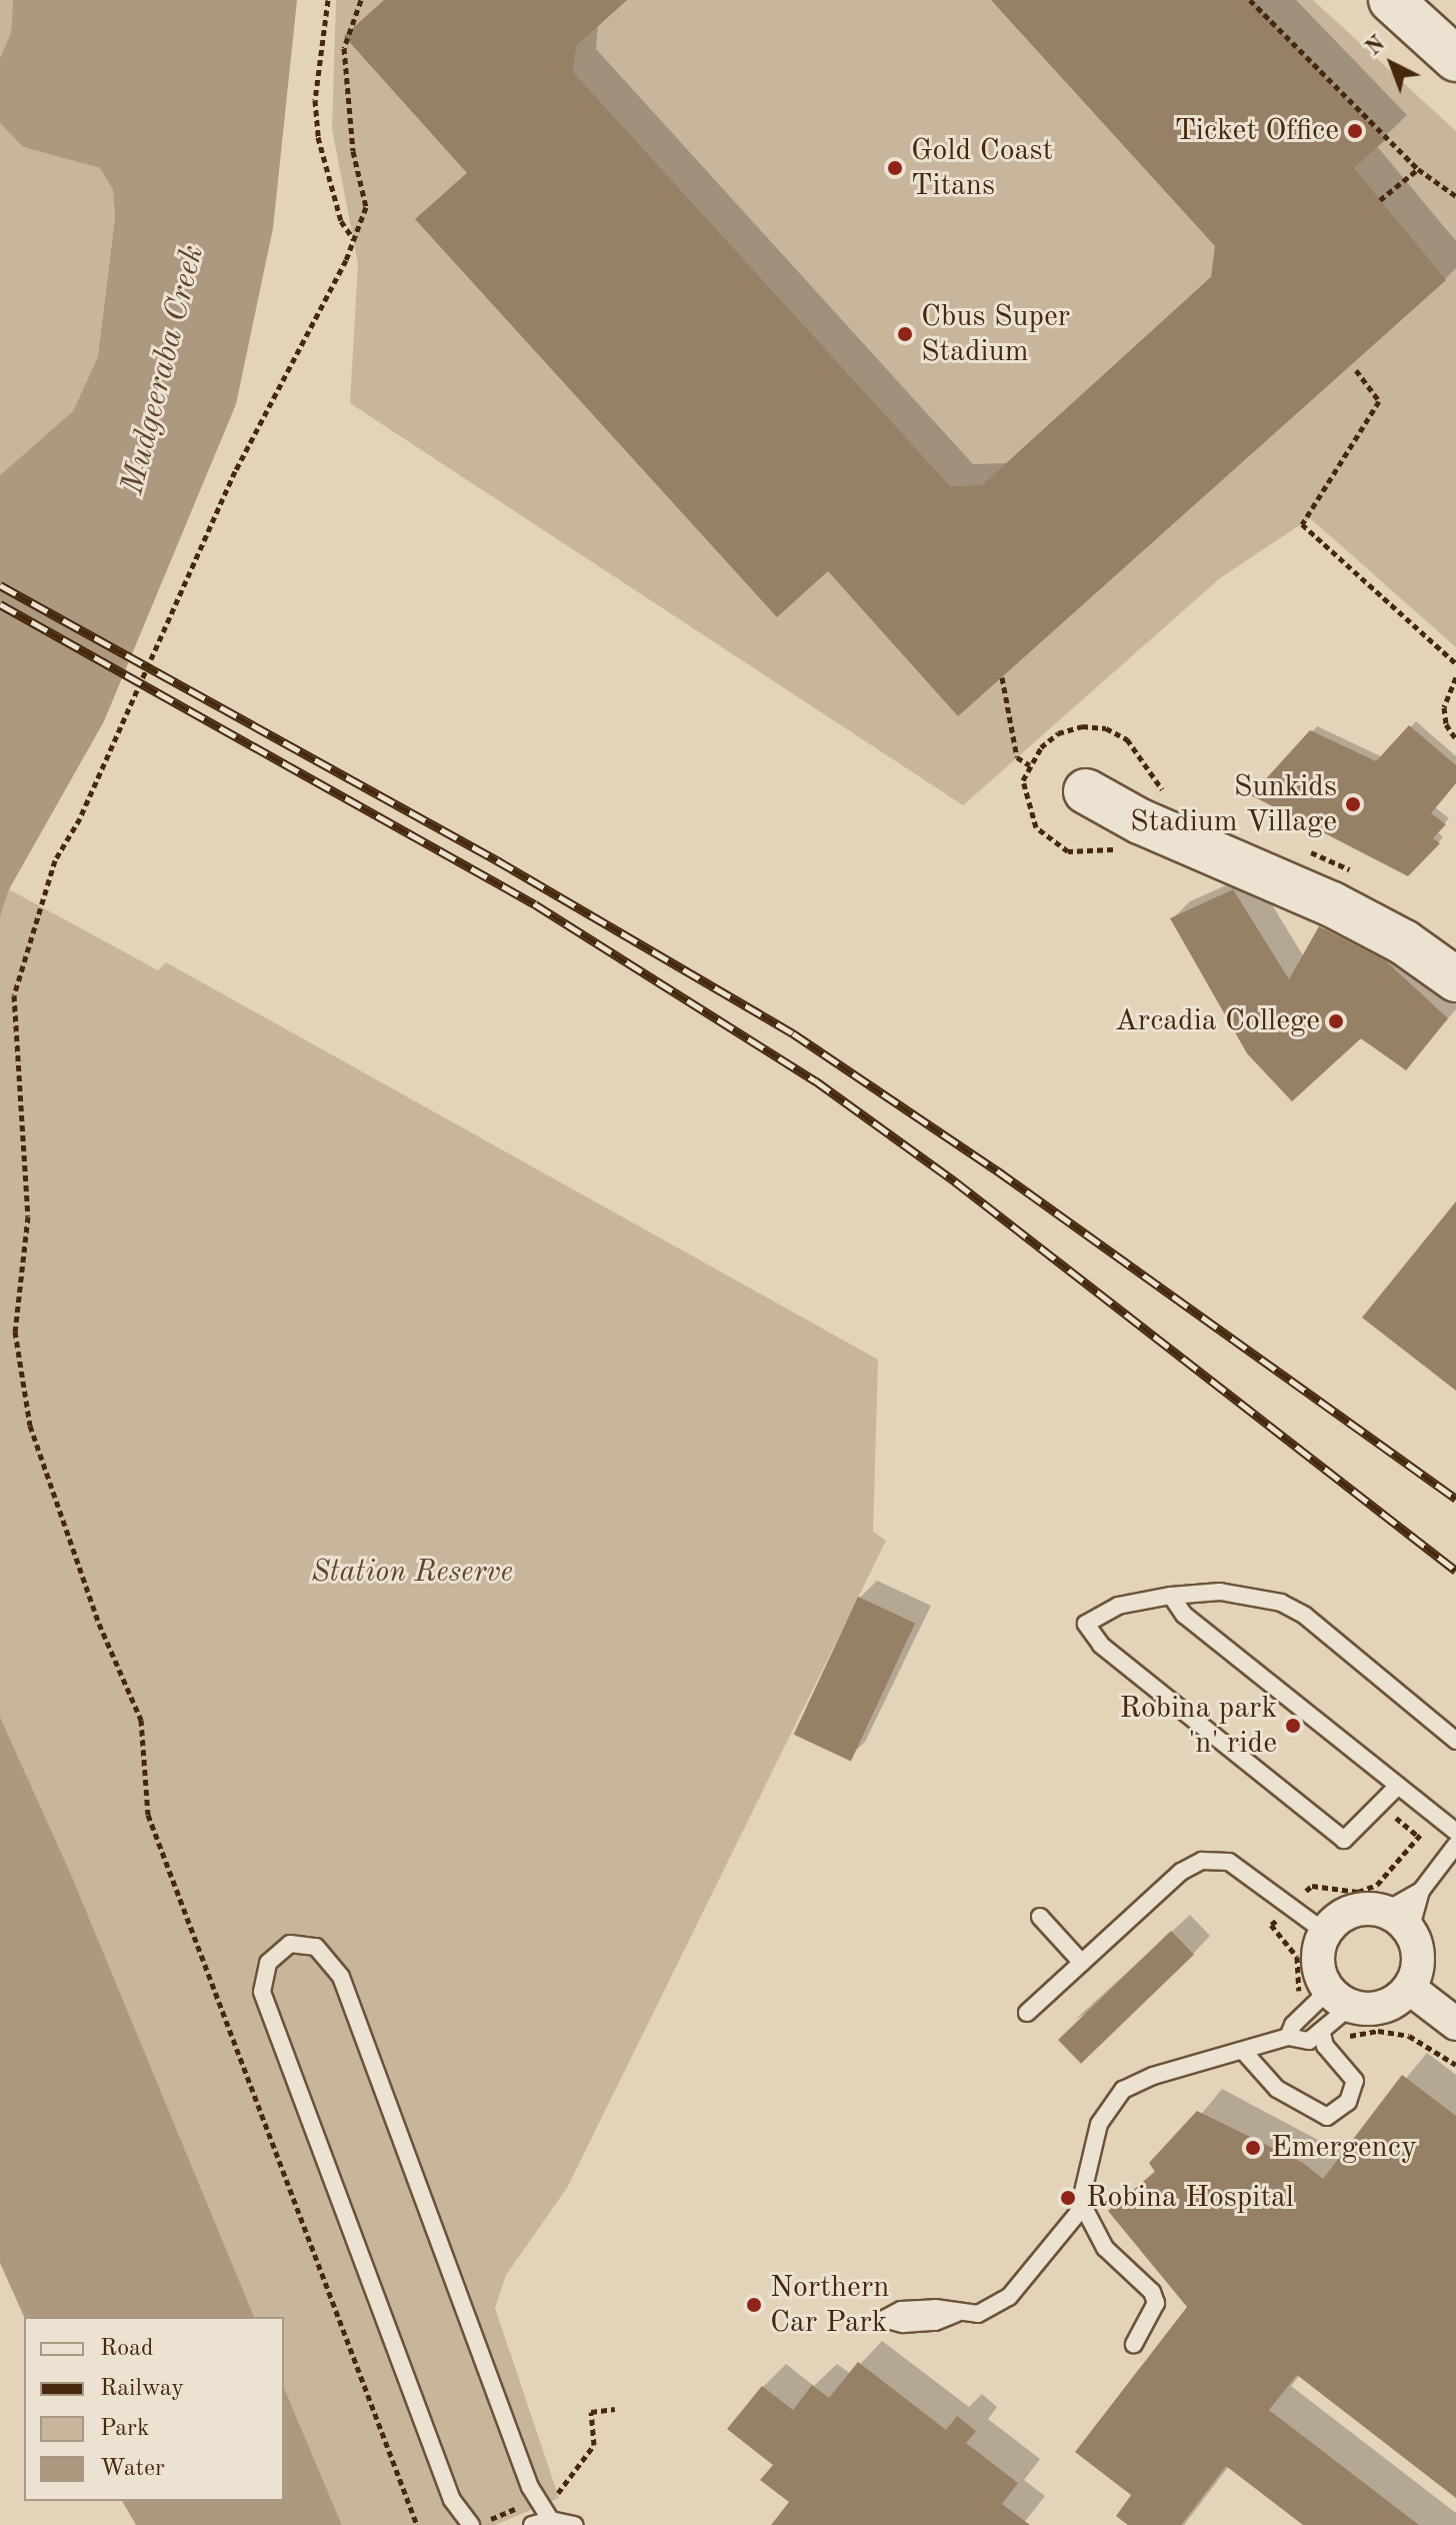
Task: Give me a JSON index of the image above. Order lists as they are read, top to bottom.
{
  "water": ["Mudgeeraba Creek"],
  "parks": ["Station Reserve"],
  "places": [
    "Ticket Office",
    "Gold Coast Titans",
    "Cbus Super Stadium",
    "Sunkids Stadium Village",
    "Arcadia College",
    "Robina park 'n' ride",
    "Emergency",
    "Robina Hospital",
    "Northern Car Park"
  ],
  "legend": [
    "Road",
    "Railway",
    "Park",
    "Water"
  ],
  "north": "top left"
}
